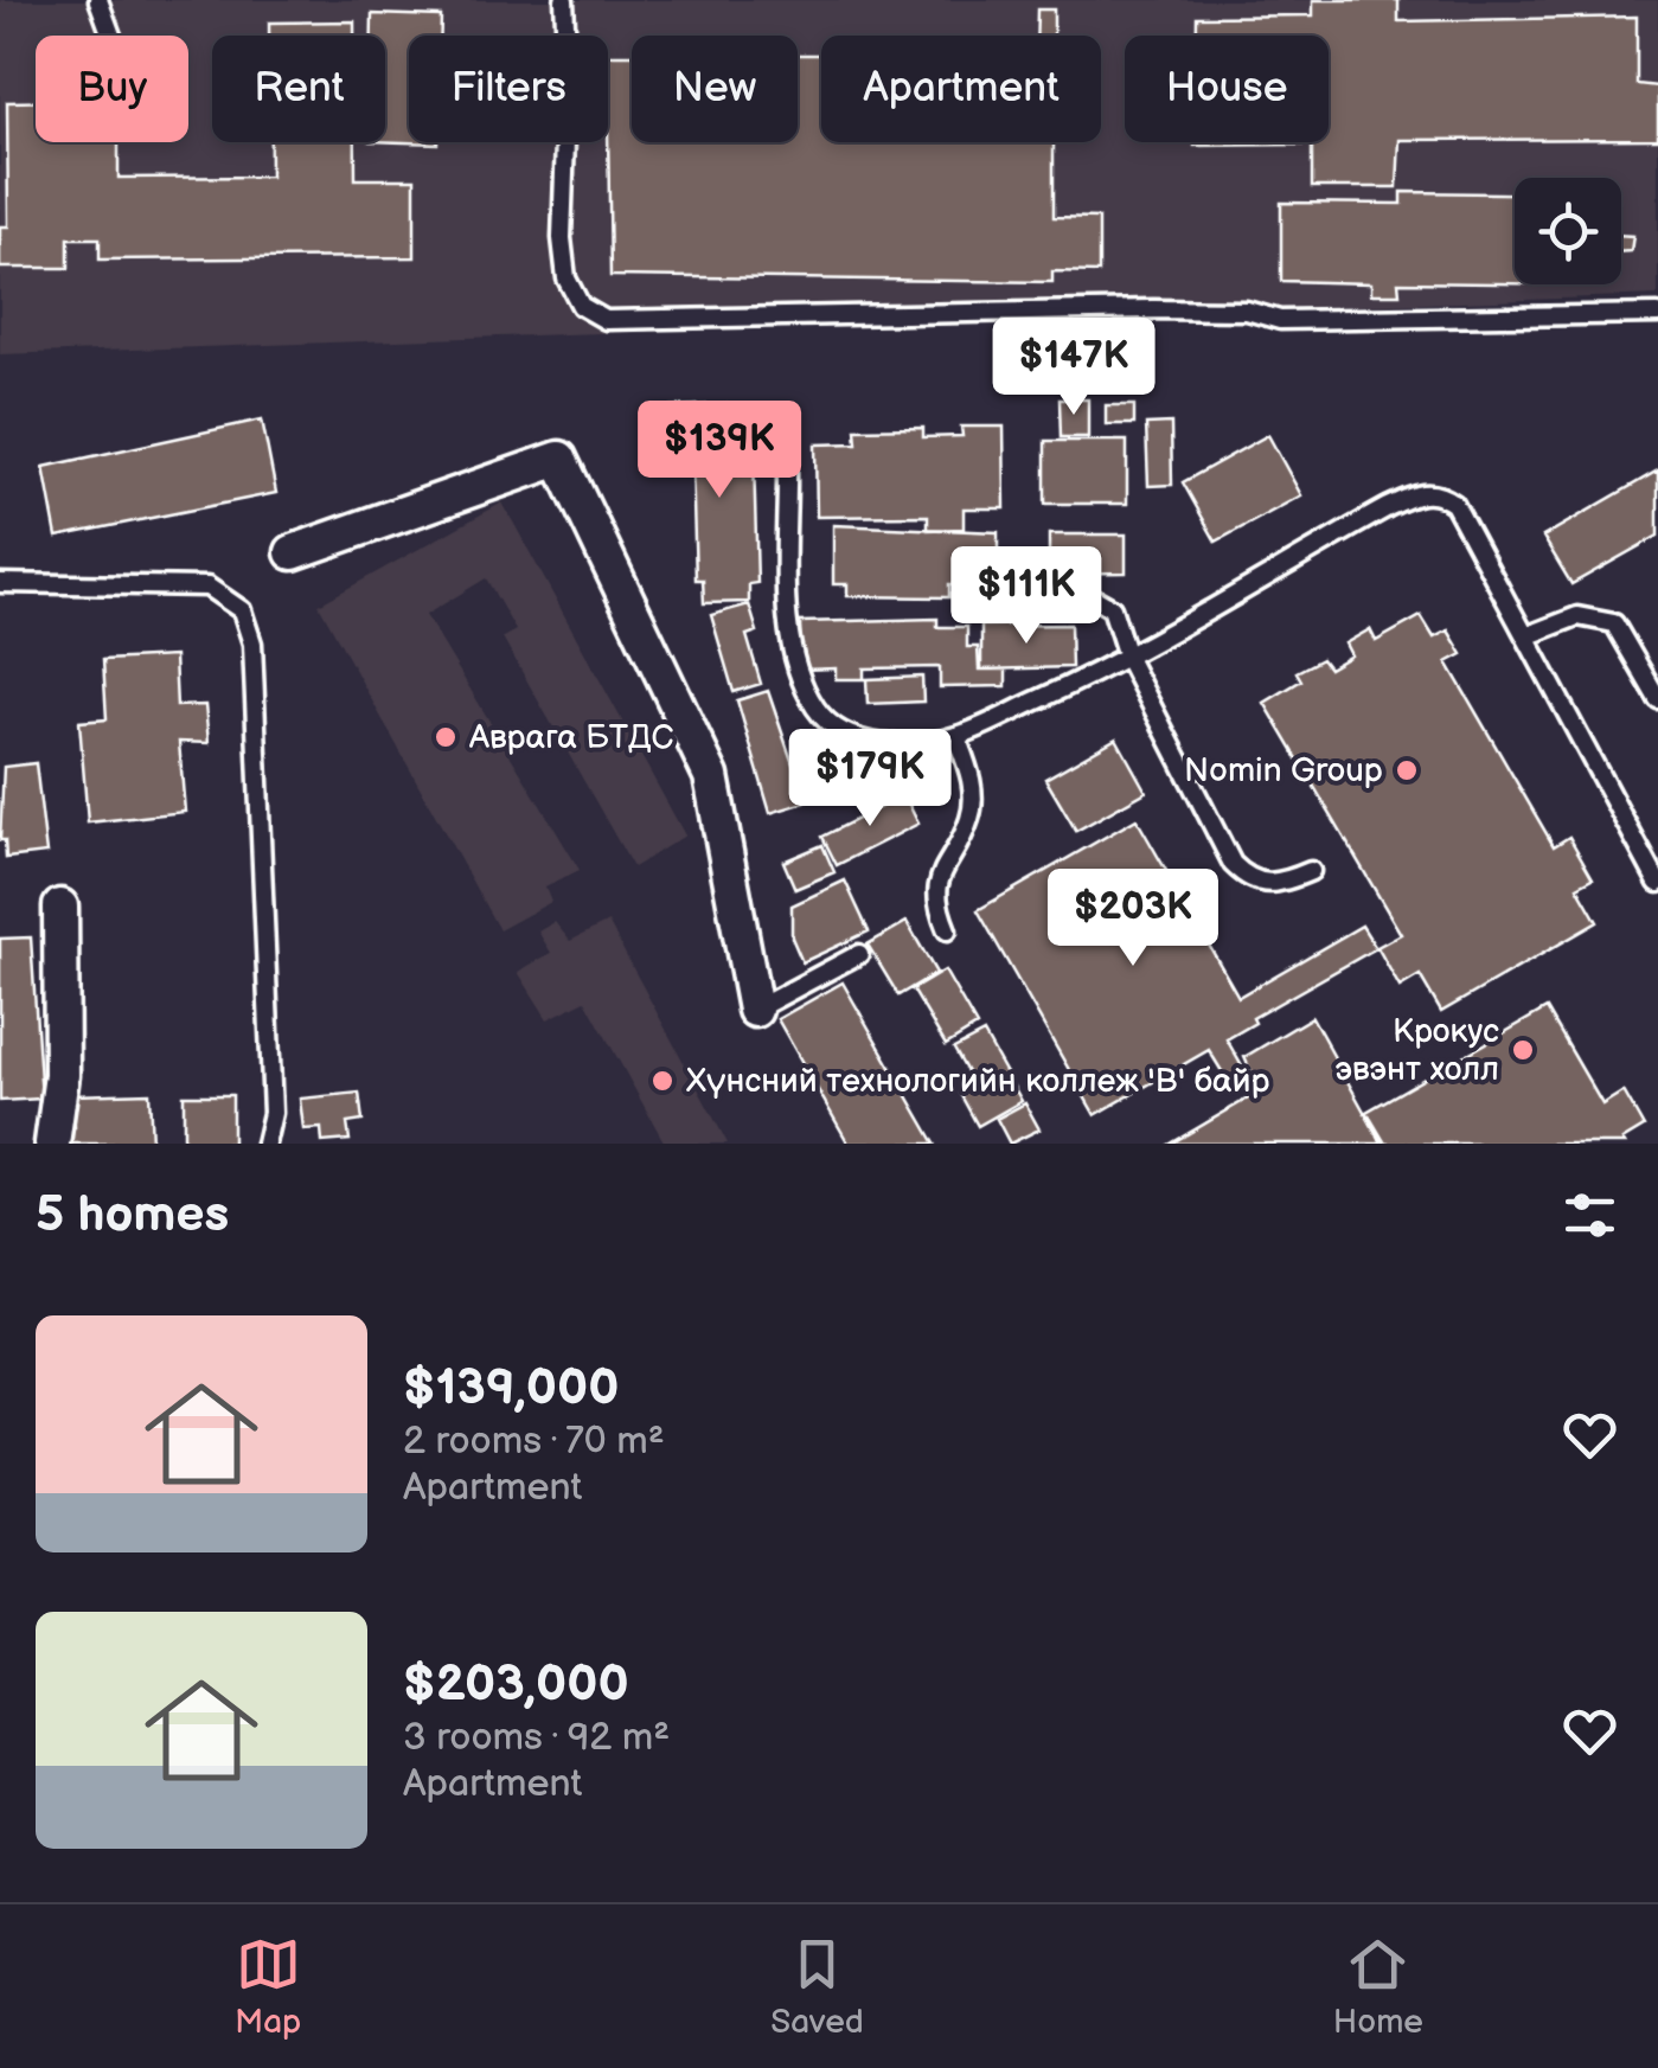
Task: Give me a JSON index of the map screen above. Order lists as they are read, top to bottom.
{
  "places": [
    "Аврага БТДС",
    "Nomin Group",
    "Крокус эвэнт холл",
    "Хүнсний технологийн коллеж 'B' байр"
  ],
  "page": {
    "chip": [
      "Buy",
      "Rent",
      "Filters",
      "New",
      "Apartment",
      "House"
    ],
    "price": [
      "$147K",
      "$139K",
      "$111K",
      "$179K",
      "$203K"
    ],
    "heading": "5 homes",
    "list": [
      {
        "name": "$139,000",
        "note": "2 rooms · 70 m² · Apartment"
      },
      {
        "name": "$203,000",
        "note": "3 rooms · 92 m² · Apartment"
      }
    ],
    "tabs": ["Map", "Saved", "Home"]
  }
}
